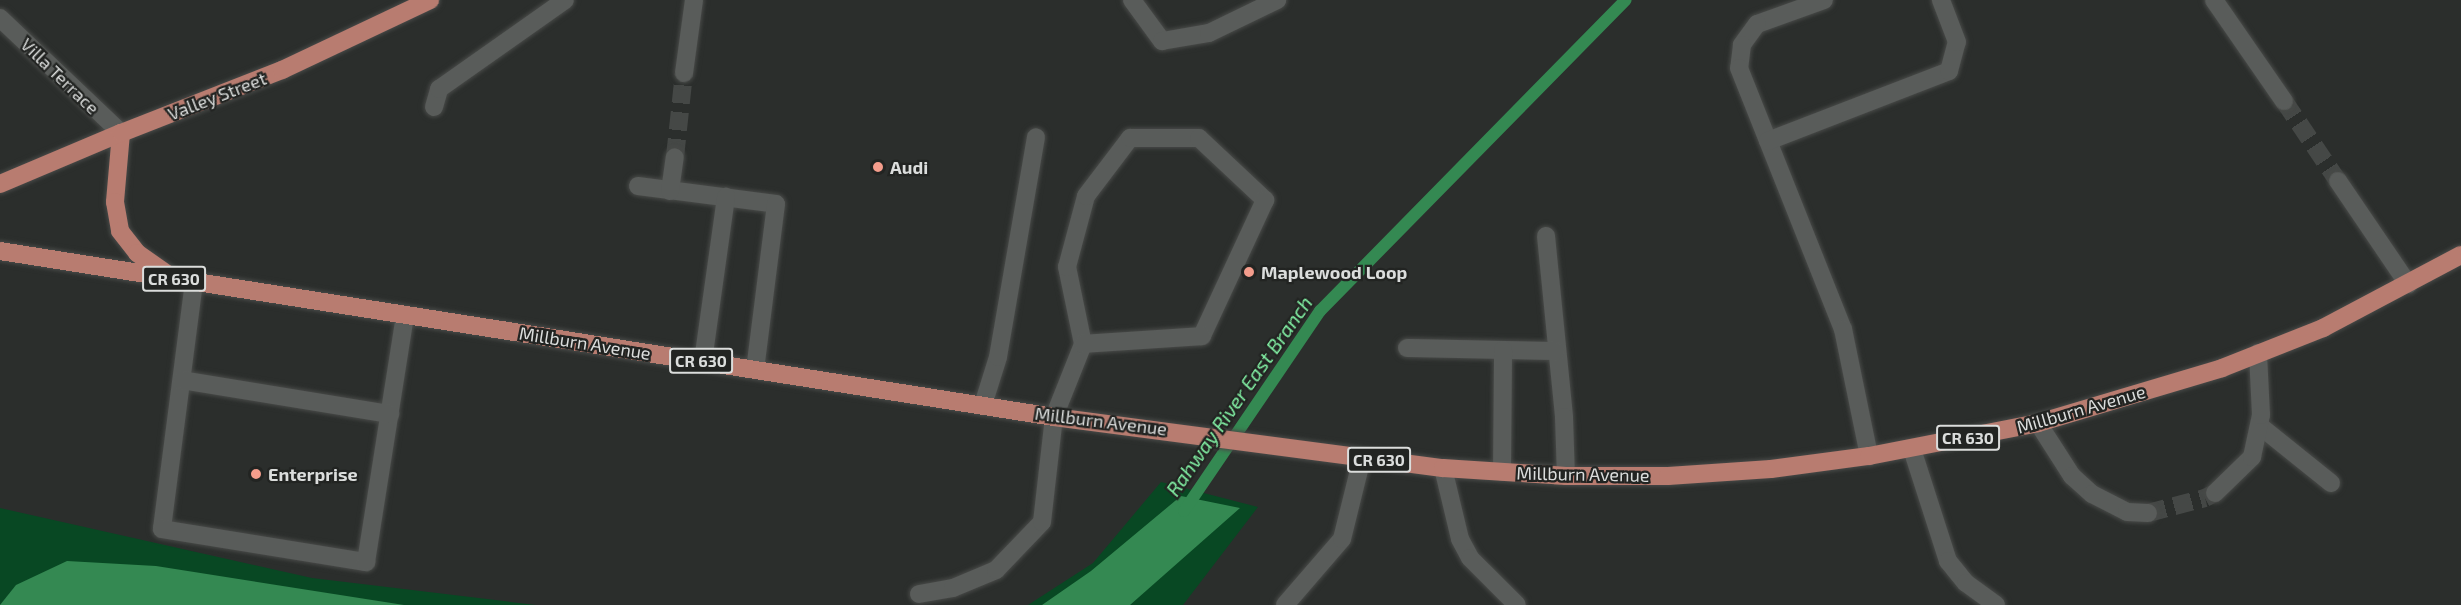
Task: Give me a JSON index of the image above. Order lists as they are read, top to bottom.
{
  "streets": {
    "main road": ["Valley Street", "CR 630", "Millburn Avenue"],
    "street": ["Villa Terrace"]
  },
  "crossings": [
    ["Villa Terrace", "Valley Street"]
  ],
  "water": ["Rahway River East Branch"],
  "places": ["Audi", "Maplewood Loop", "Enterprise"]
}
